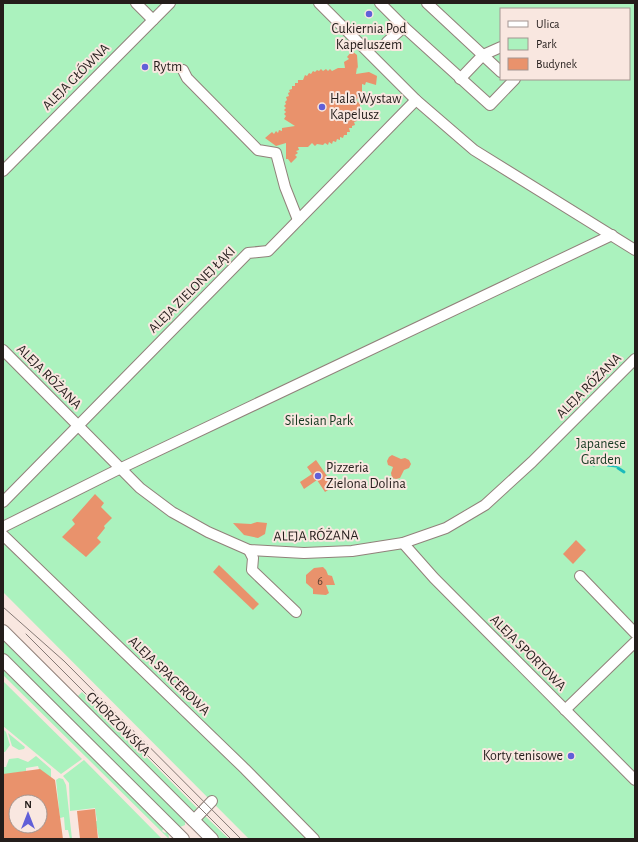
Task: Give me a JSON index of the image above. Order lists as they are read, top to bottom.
{
  "streets": {
    "main road": ["CHORZOWSKA"],
    "street": [
      "ALEJA GŁÓWNA",
      "ALEJA ZIELONEJ ŁĄKI",
      "ALEJA RÓŻANA",
      "ALEJA SPORTOWA",
      "ALEJA SPACEROWA"
    ]
  },
  "crossings": [
    ["ALEJA ZIELONEJ ŁĄKI", "ALEJA RÓŻANA"],
    ["ALEJA RÓŻANA", "ALEJA SPORTOWA"]
  ],
  "parks": ["Silesian Park", "Japanese Garden"],
  "places": [
    "Cukiernia Pod Kapeluszem",
    "Rytm",
    "Hala Wystaw Kapelusz",
    "Pizzeria Zielona Dolina",
    "Korty tenisowe"
  ],
  "house_numbers": ["6"],
  "legend": ["Ulica", "Park", "Budynek"],
  "north": "top"
}
